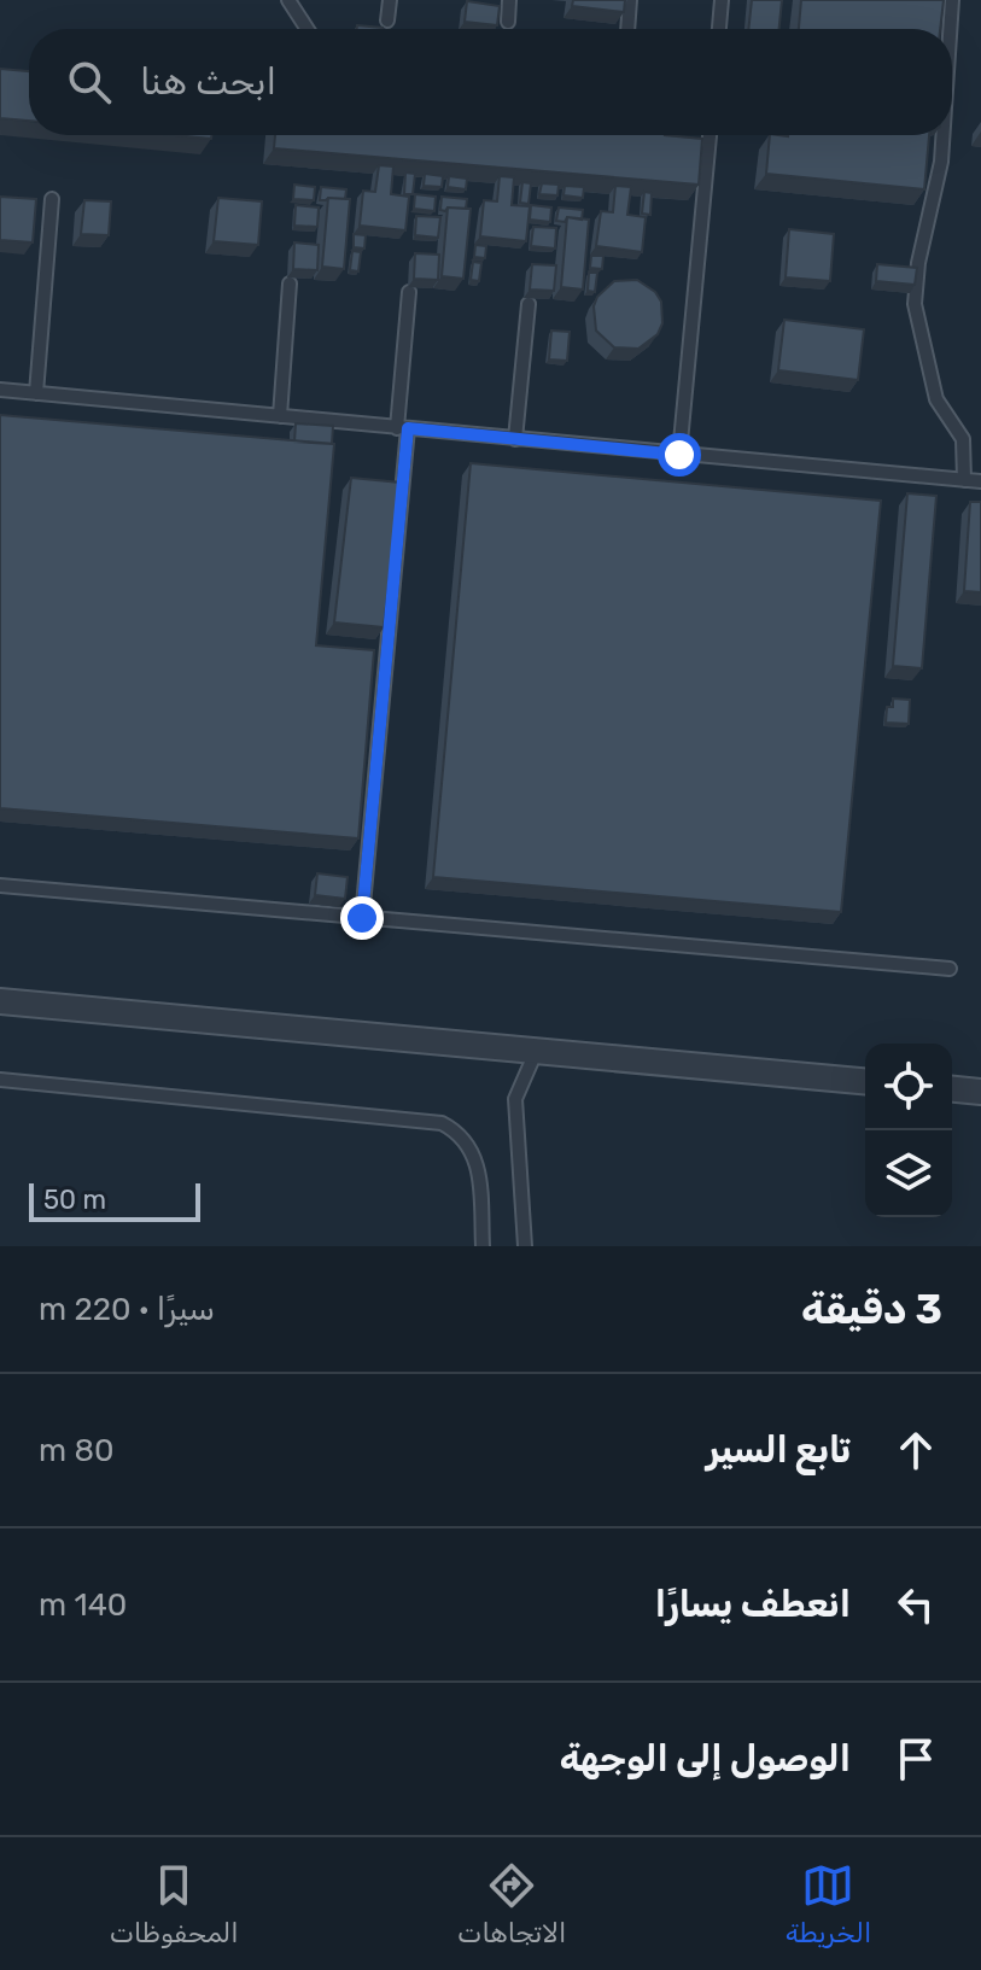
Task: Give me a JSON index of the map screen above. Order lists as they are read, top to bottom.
{
  "scale_bar": "50 m",
  "page": {
    "search": "ابحث هنا",
    "scale": "50 m",
    "heading": ["3 دقيقة", "سيرًا · 220 m"],
    "list": [
      ["تابع السير", "80 m"],
      ["انعطف يسارًا", "140 m"],
      "الوصول إلى الوجهة"
    ],
    "nav": ["الخريطة", "الاتجاهات", "المحفوظات"]
  }
}
